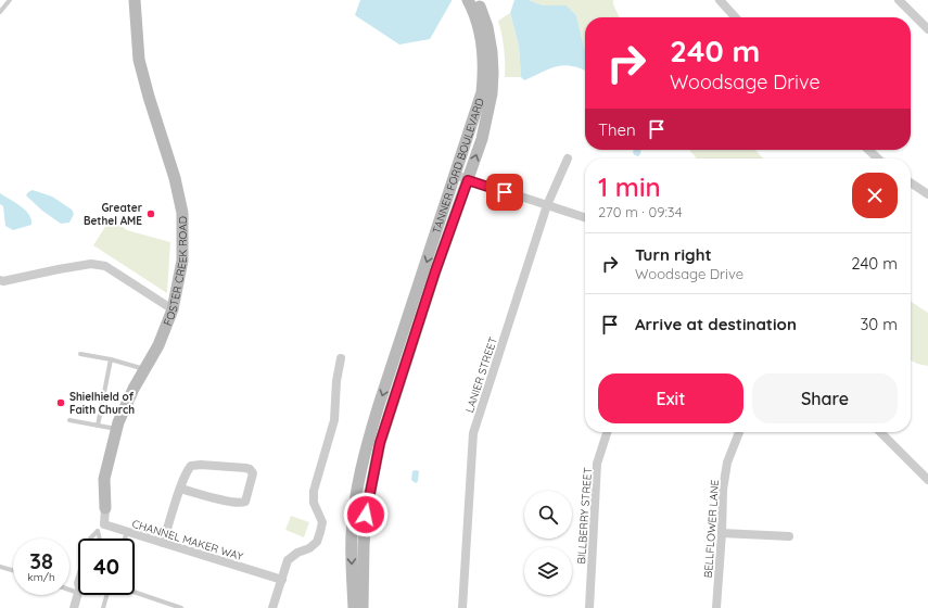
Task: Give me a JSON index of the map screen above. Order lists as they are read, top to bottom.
{
  "streets": {
    "street": [
      "TANNER FORD BOULEVARD",
      "FOSTER CREEK ROAD",
      "LANIER STREET",
      "BILLBERRY STREET",
      "BELLFLOWER LANE",
      "CHANNEL MAKER WAY"
    ]
  },
  "places": ["Greater Bethel AME", "Shielhield of Faith Church"],
  "page": {
    "turn": ["240 m", "Woodsage Drive"],
    "then": "Then",
    "heading": ["1 min", "270 m · 09:34"],
    "list": [
      {
        "name": "Turn right",
        "note": "Woodsage Drive",
        "value": "240 m"
      },
      {
        "name": "Arrive at destination",
        "value": "30 m"
      }
    ],
    "buttons": ["Exit", "Share"],
    "speed": "38 km/h",
    "limit": "40"
  }
}
